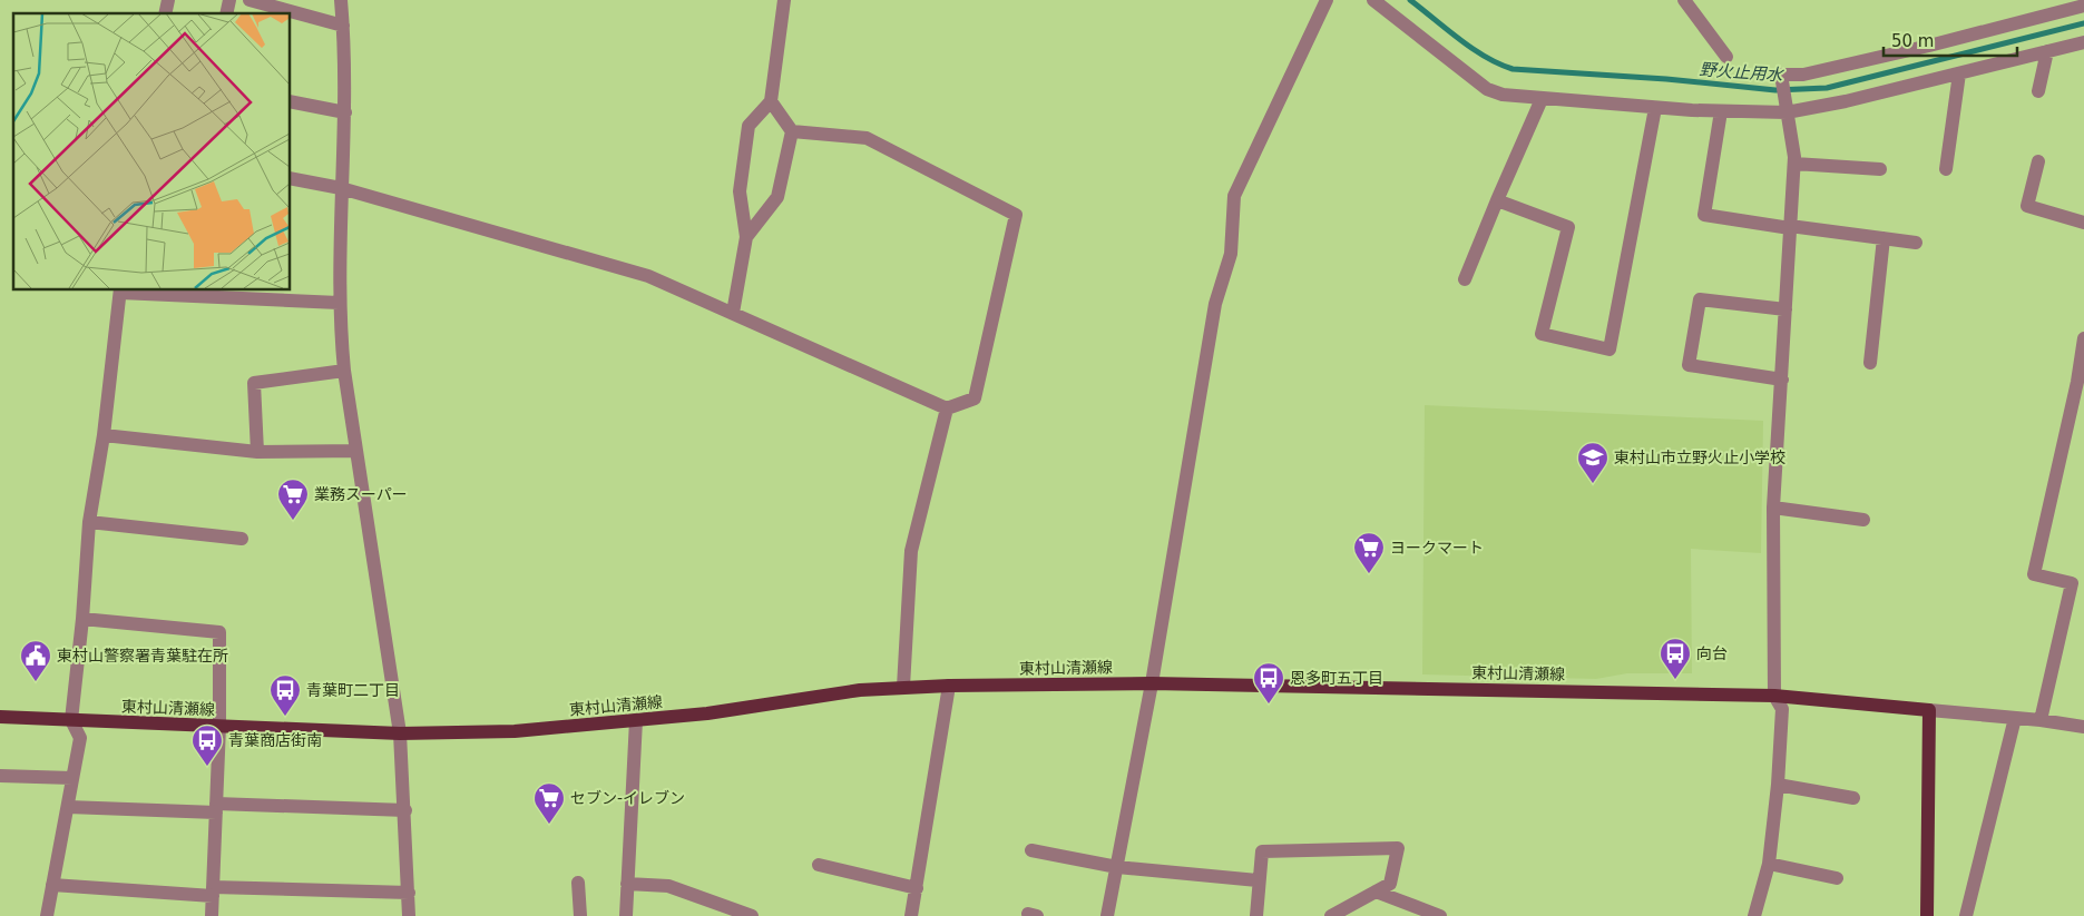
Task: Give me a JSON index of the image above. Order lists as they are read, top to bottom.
{
  "streets": {
    "main road": ["東村山清瀬線"]
  },
  "water": ["野火止用水"],
  "places": {
    "school or university": ["東村山市立野火止小学校"],
    "supermarket": ["業務スーパー", "ヨークマート", "セブン-イレブン"],
    "bus stop": [
      "向台",
      "恩多町五丁目",
      "青葉町二丁目",
      "青葉商店街南"
    ],
    "public building": ["東村山警察署青葉駐在所"]
  },
  "scale_bar": "50 m"
}
